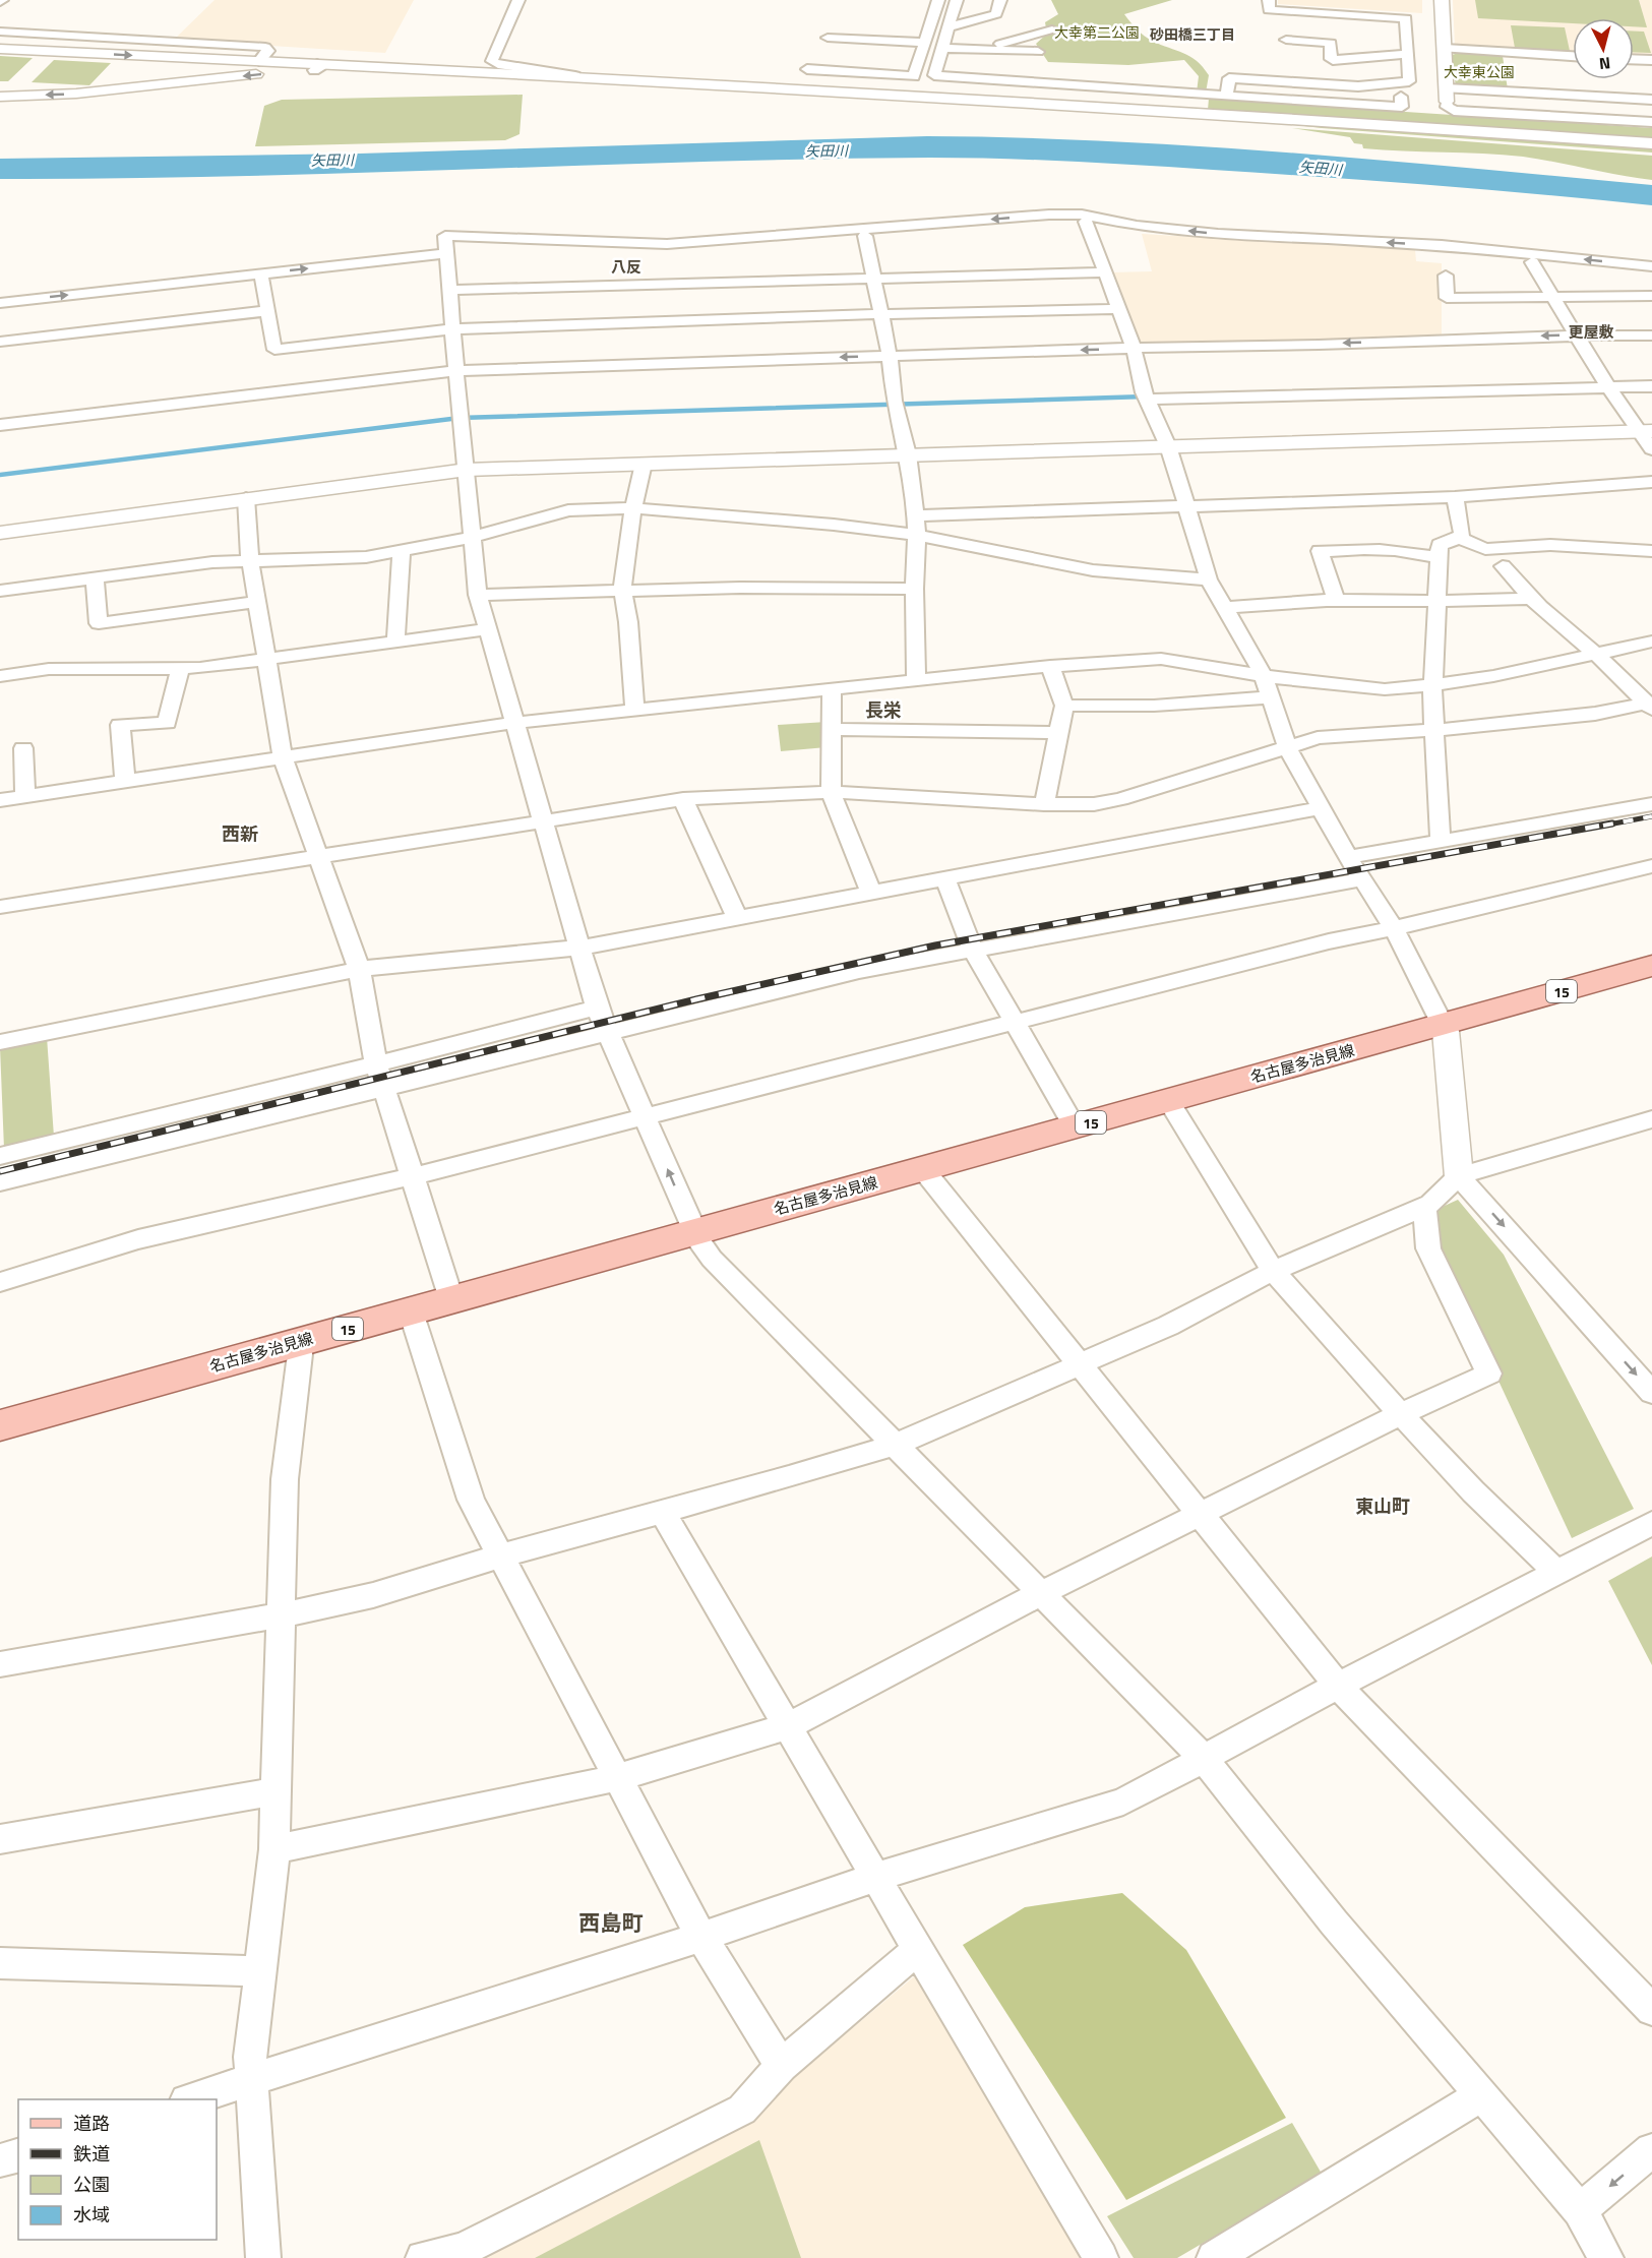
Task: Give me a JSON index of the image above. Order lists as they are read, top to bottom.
{
  "streets": {
    "main road": ["15", "名古屋多治見線"]
  },
  "districts": [
    "砂田橋三丁目",
    "八反",
    "更屋敷",
    "長栄",
    "西新",
    "東山町",
    "西島町"
  ],
  "water": ["矢田川"],
  "parks": ["大幸第二公園", "大幸東公園"],
  "legend": [
    "道路",
    "鉄道",
    "公園",
    "水域"
  ],
  "north": "bottom"
}
